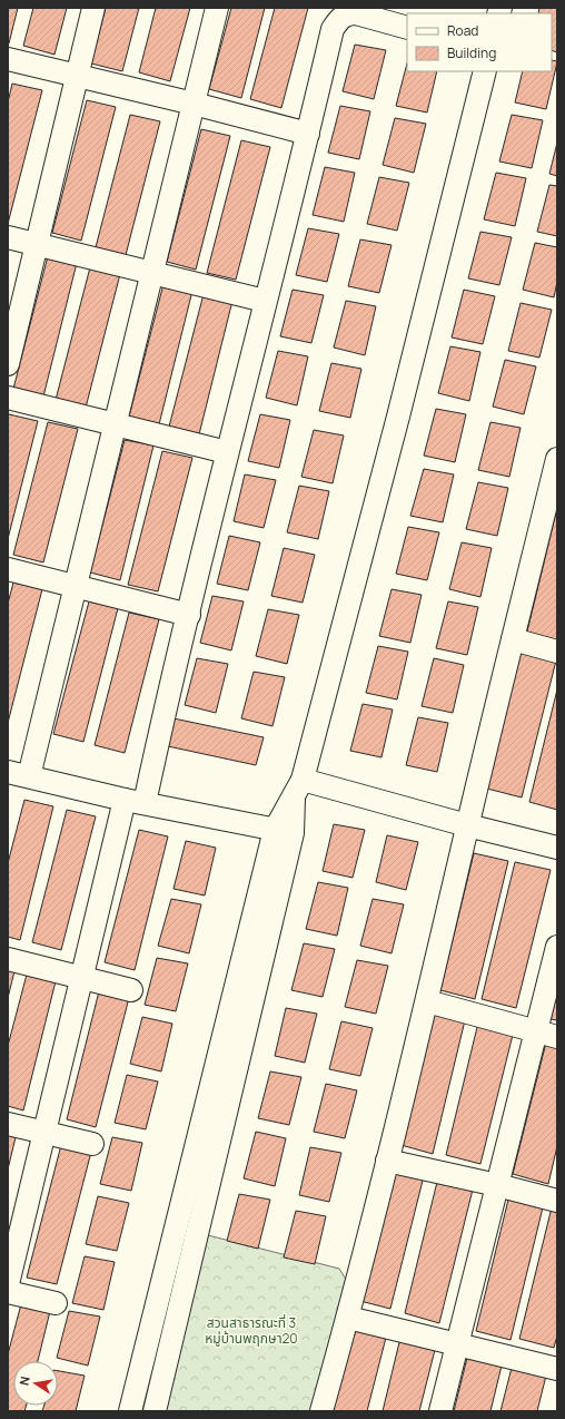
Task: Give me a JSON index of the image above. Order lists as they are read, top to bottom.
{
  "parks": ["สวนสาธารณะที่ 3 หมู่บ้านพฤกษา20"],
  "legend": ["Road", "Building"],
  "north": "left"
}
